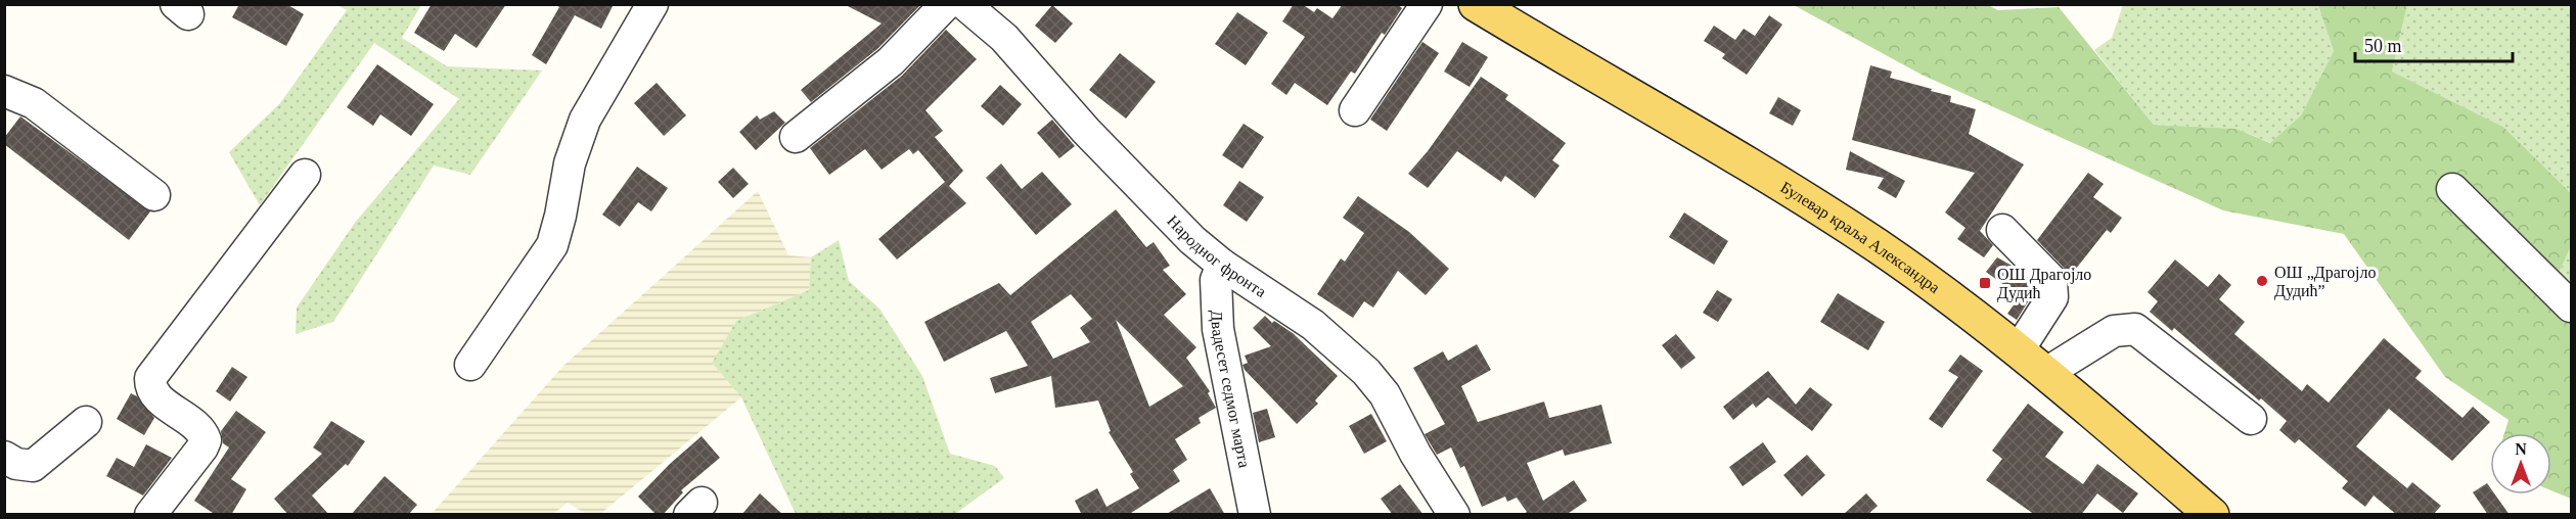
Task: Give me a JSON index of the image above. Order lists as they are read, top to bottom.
{
  "streets": {
    "main road": ["Булевар краља Александра"],
    "street": ["Народног фронта", "Двадесет седмог марта"]
  },
  "crossings": [
    ["Народног фронта", "Двадесет седмог марта"]
  ],
  "places": {
    "other": ["ОШ „Драгојло Дудић”"],
    "transit": ["ОШ Драгојло Дудић"]
  },
  "scale_bar": "50 m",
  "north": "top"
}
